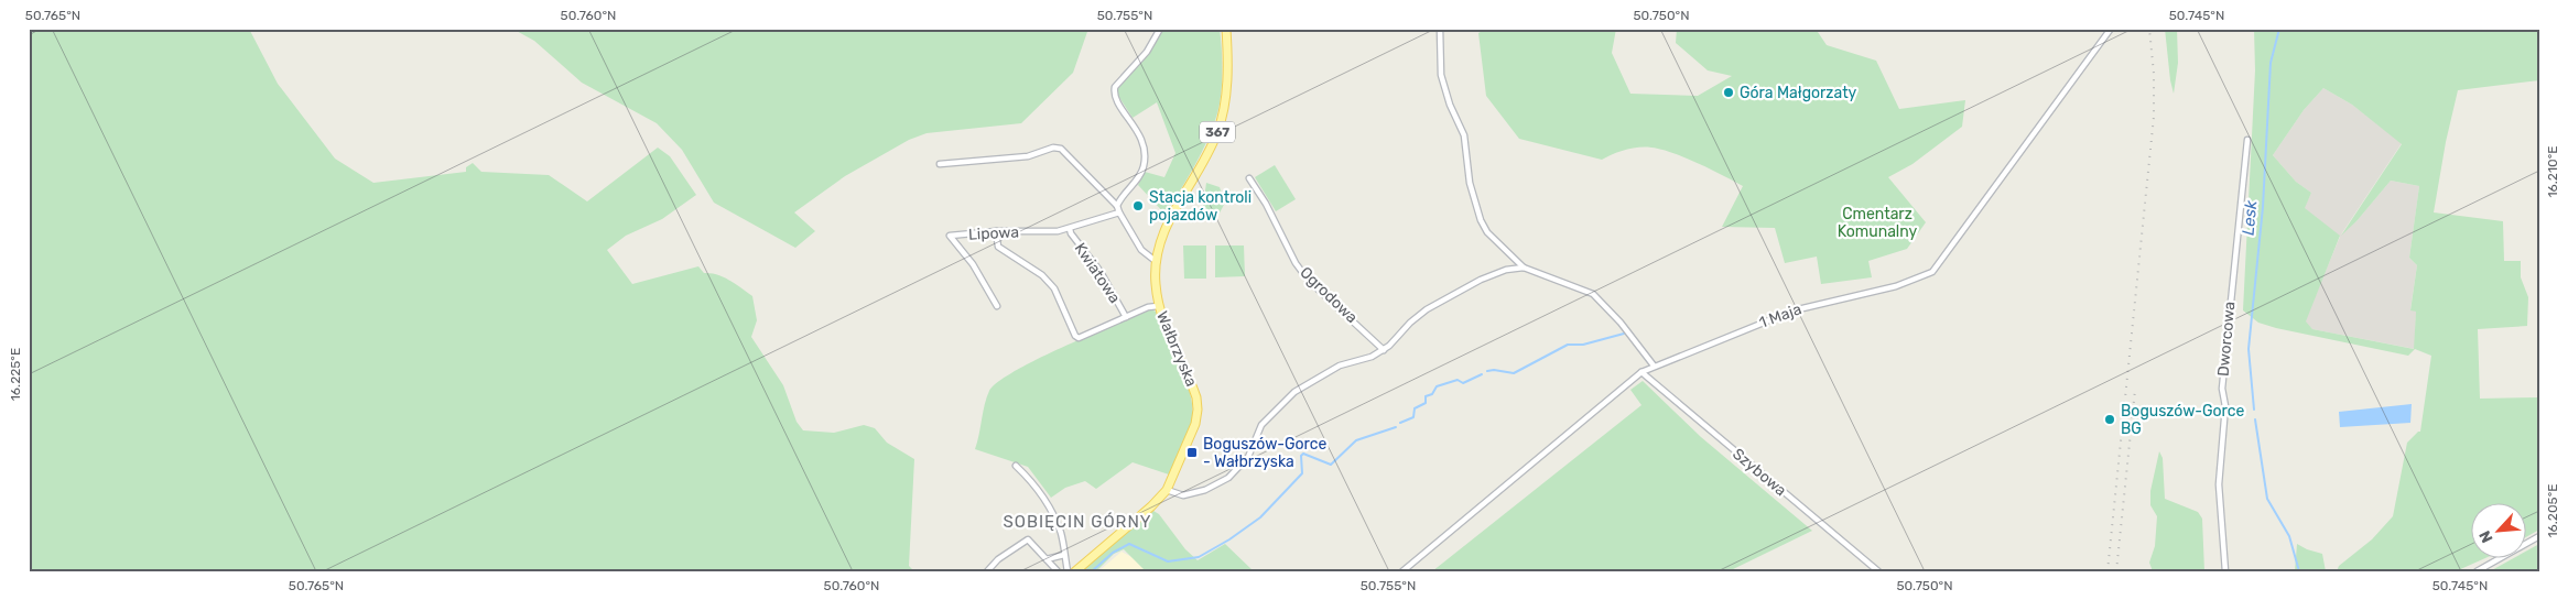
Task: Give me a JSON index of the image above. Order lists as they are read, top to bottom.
{
  "streets": {
    "main road": ["367", "Wałbrzyska"],
    "street": [
      "Lipowa",
      "Kwiatowa",
      "Ogrodowa",
      "1 Maja",
      "Dworcowa",
      "Szybowa"
    ]
  },
  "crossings": [
    ["Lipowa", "Kwiatowa"],
    ["1 Maja", "Szybowa"]
  ],
  "districts": ["SOBIĘCIN GÓRNY"],
  "water": ["Lesk"],
  "parks": ["Cmentarz Komunalny"],
  "places": {
    "other": ["Góra Małgorzaty", "Stacja kontroli pojazdów", "Boguszów-Gorce BG"],
    "transit": ["Boguszów-Gorce - Wałbrzyska"]
  },
  "north": "bottom left",
  "coordinates": [
    "50.765°N",
    "50.760°N",
    "50.755°N",
    "50.750°N",
    "50.745°N",
    "16.210°E",
    "16.225°E",
    "16.205°E"
  ]
}
